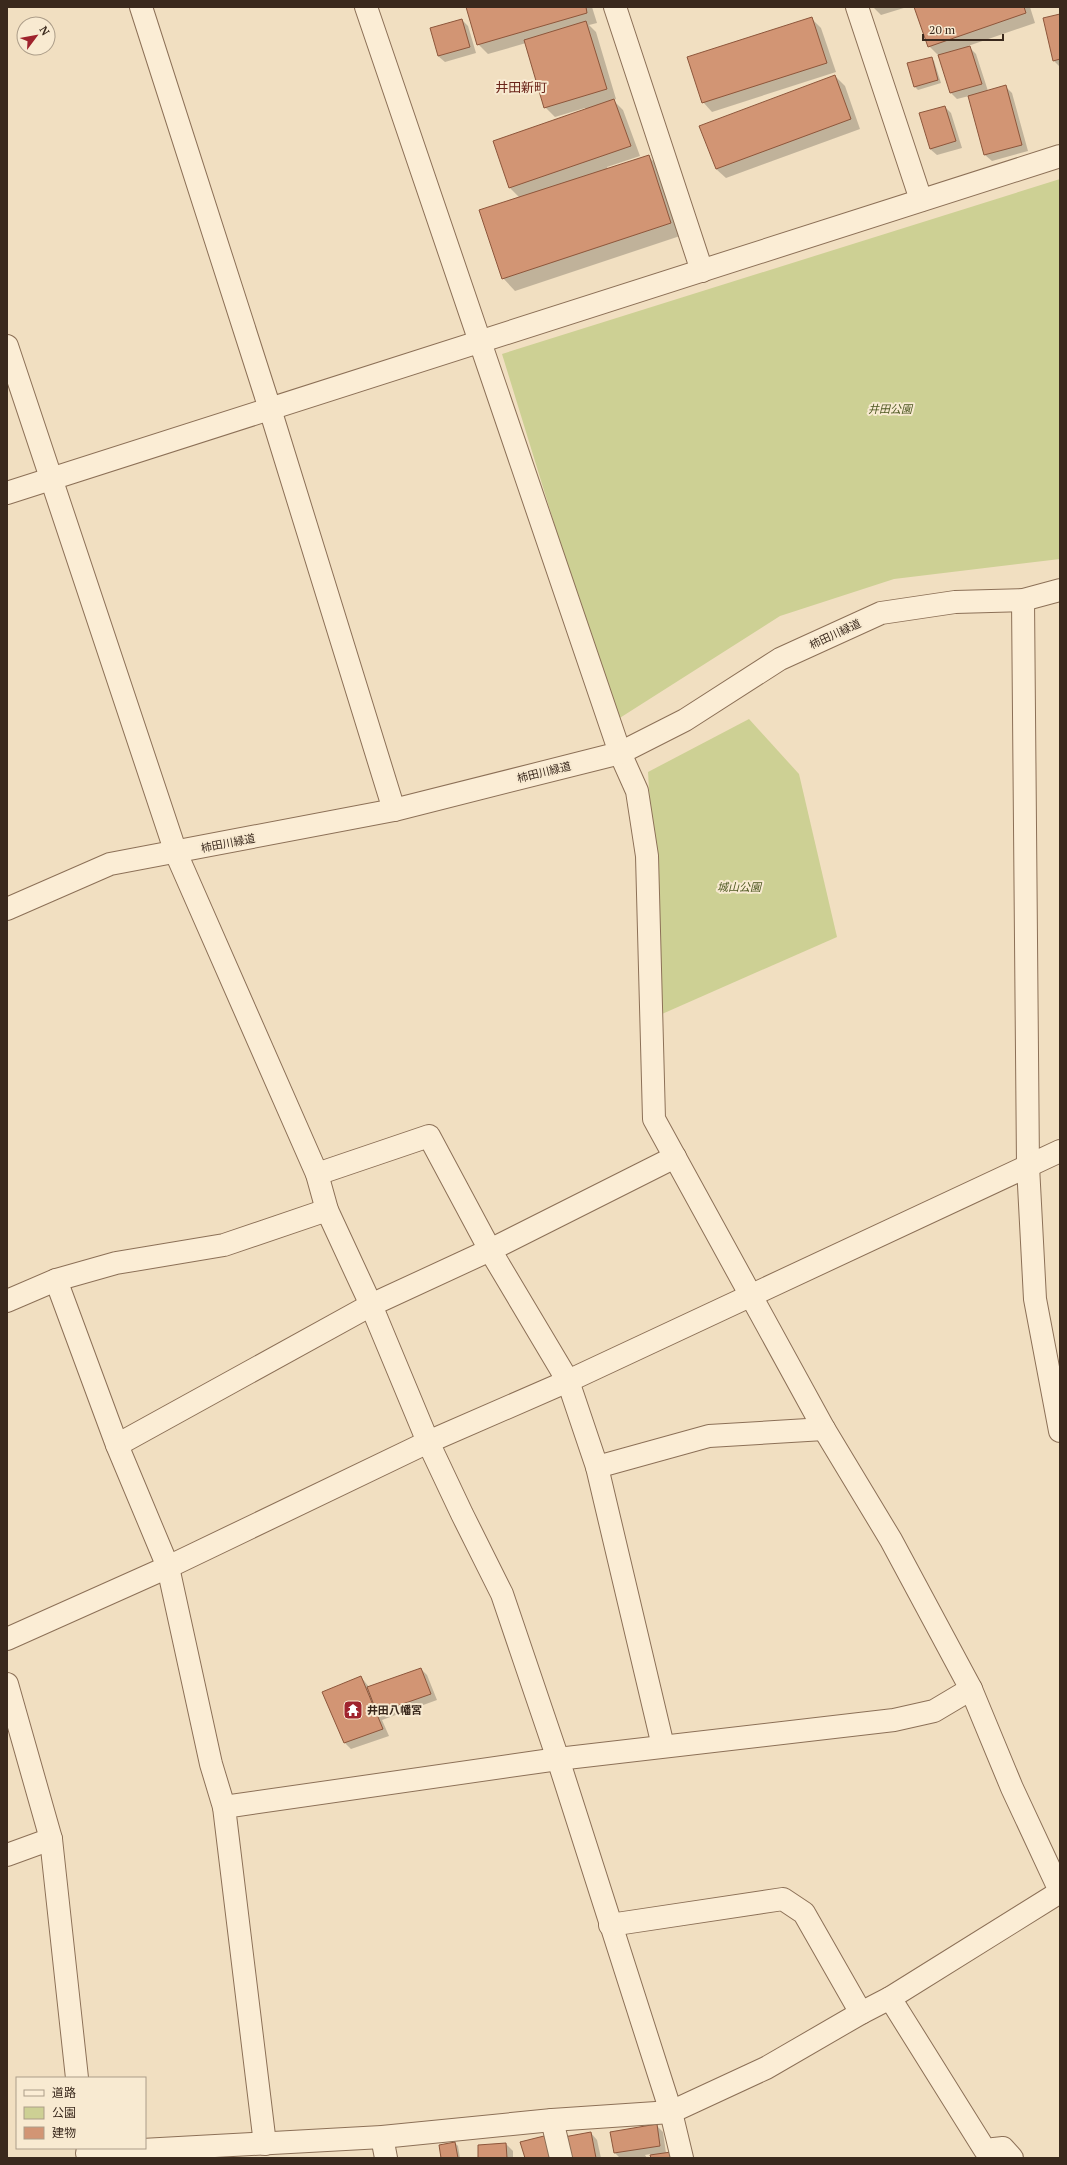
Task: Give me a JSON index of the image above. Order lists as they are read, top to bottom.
{
  "streets": {
    "street": ["柿田川緑道"]
  },
  "districts": ["井田新町"],
  "parks": ["井田公園", "城山公園"],
  "places": {
    "temple": ["井田八幡宮"]
  },
  "legend": ["道路", "公園", "建物"],
  "scale_bar": "20 m",
  "north": "top right"
}
